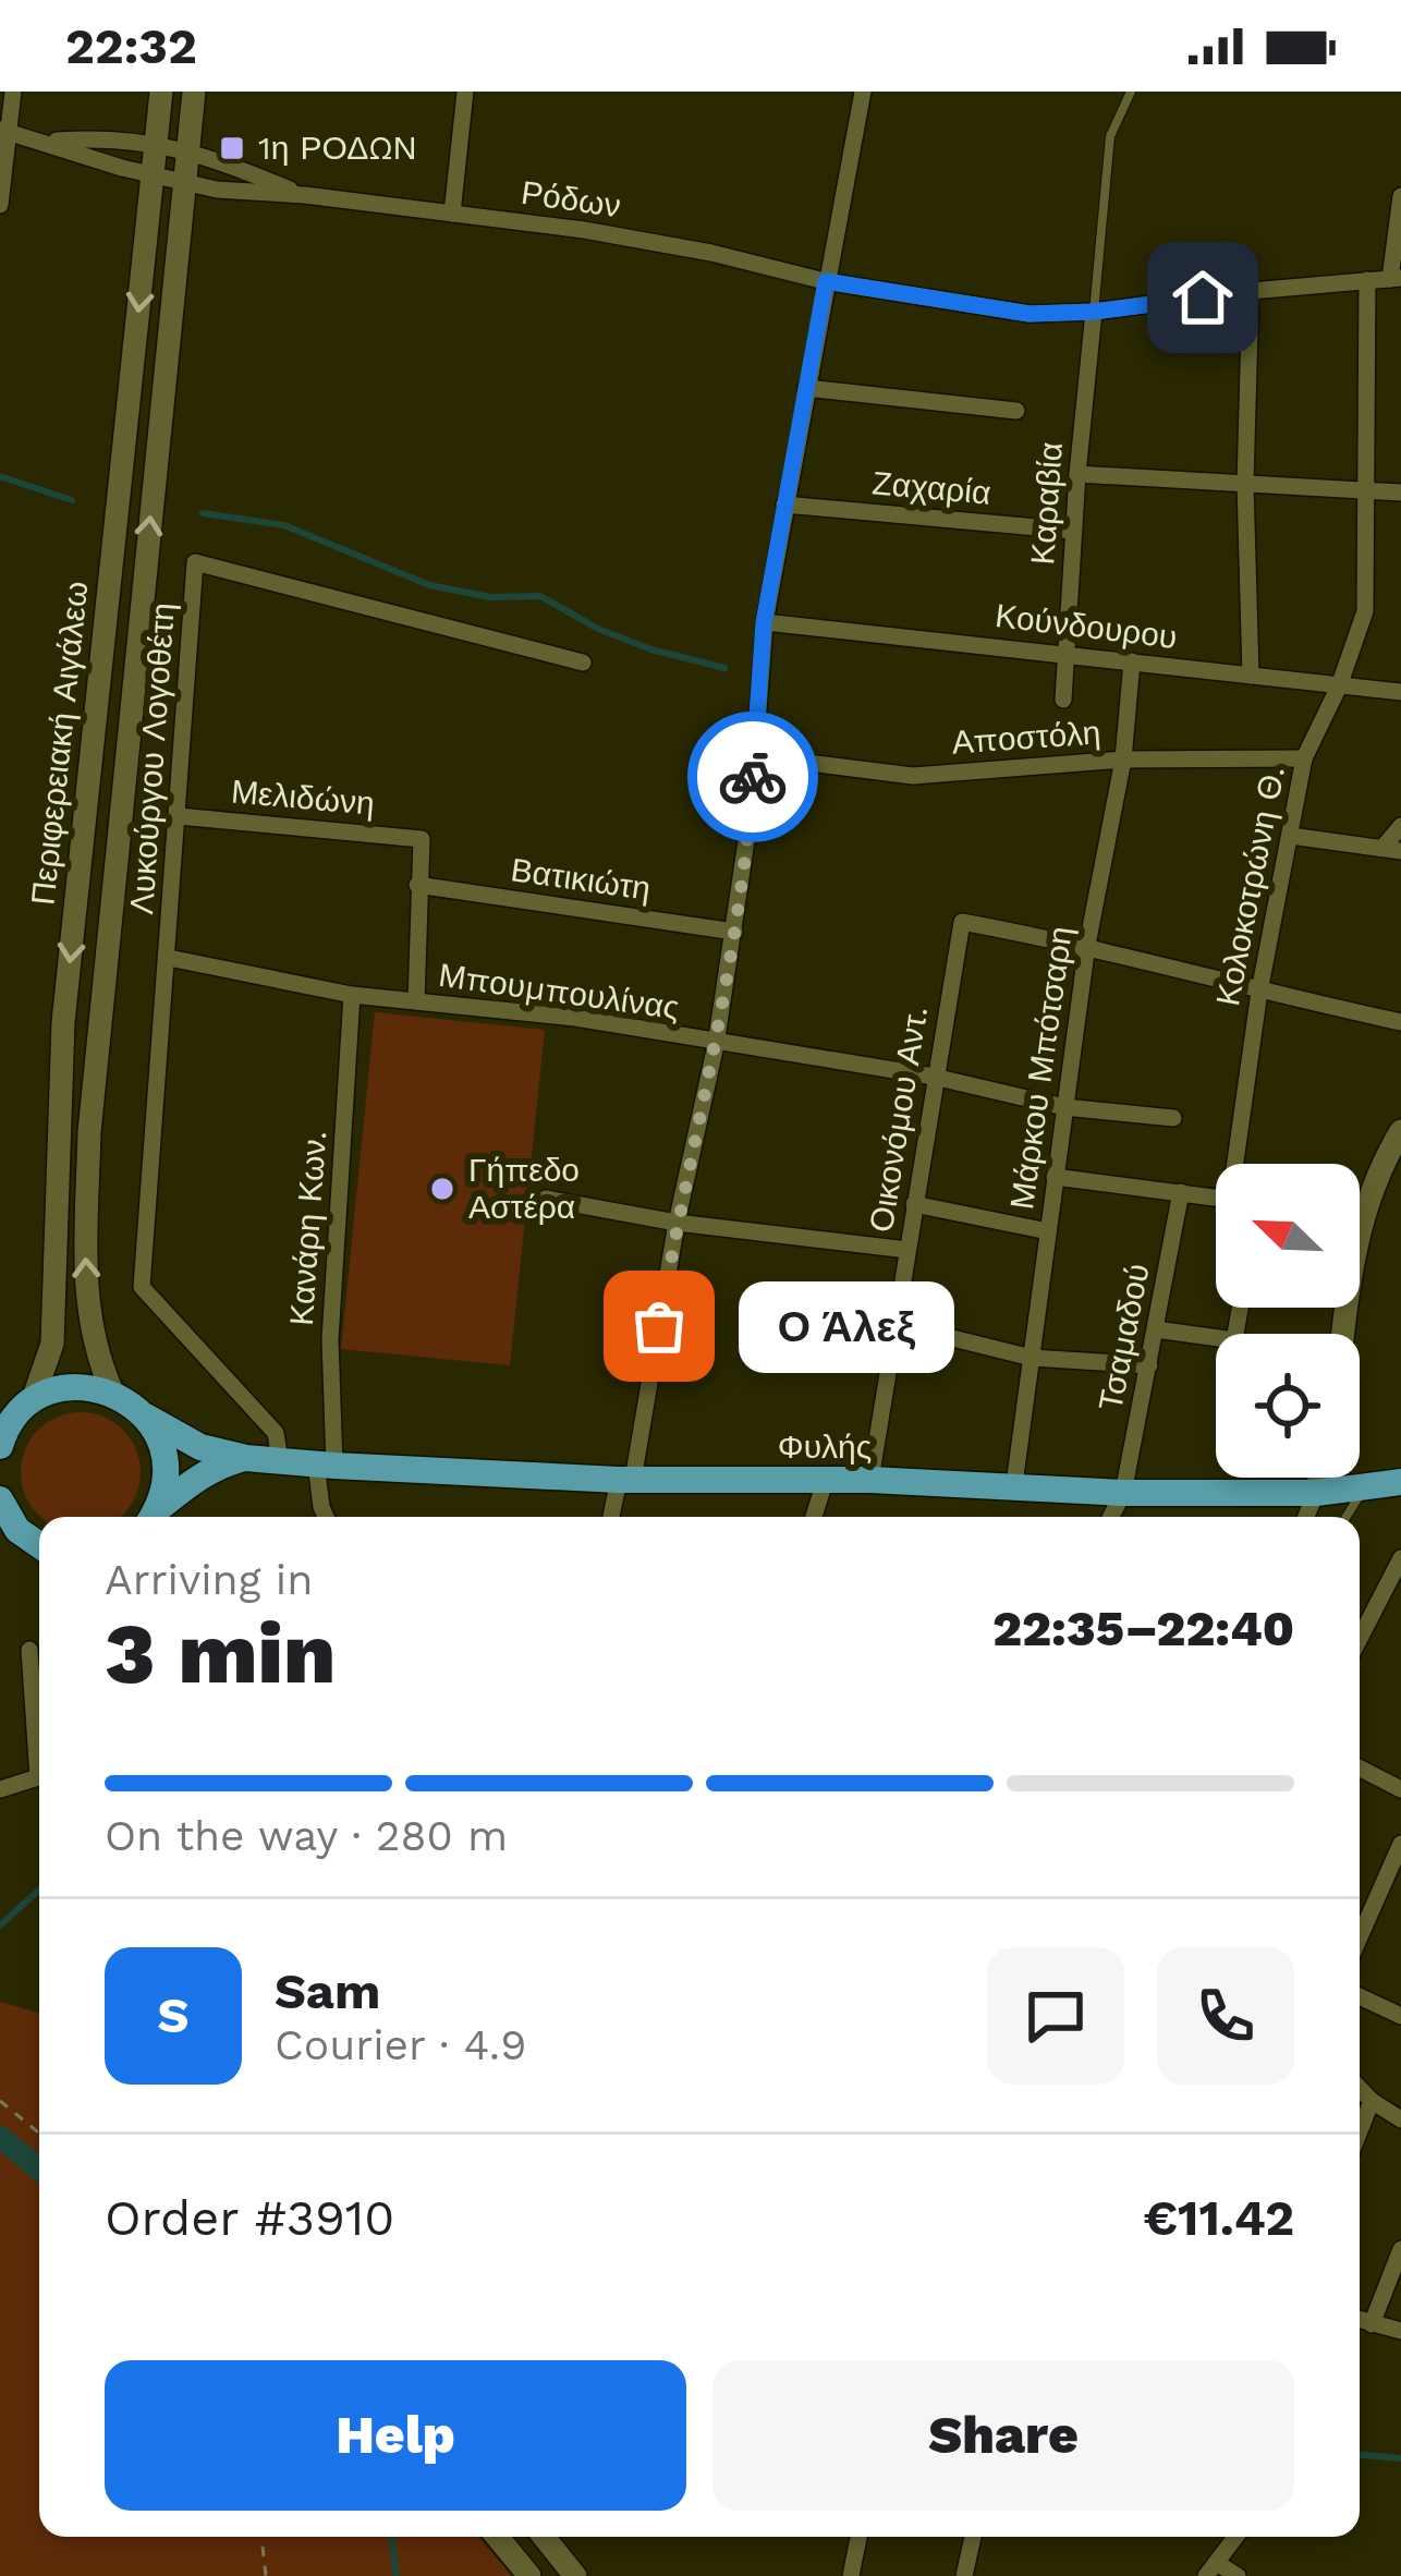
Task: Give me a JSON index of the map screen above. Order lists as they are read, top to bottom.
{
  "streets": {
    "main road": ["Περιφερειακή Αιγάλεω", "Φυλής"],
    "street": [
      "Ρόδων",
      "Ζαχαρία",
      "Καραβία",
      "Κούνδουρου",
      "Αποστόλη",
      "Λυκούργου Λογοθέτη",
      "Μελιδώνη",
      "Βατικιώτη",
      "Κολοκοτρώνη Θ.",
      "Μπουμπουλίνας",
      "Μάρκου Μπότσαρη",
      "Οικονόμου Αντ.",
      "Κανάρη Κων.",
      "Τσαμαδού"
    ]
  },
  "crossings": [
    ["Ρόδων", "Καραβία"],
    ["Ρόδων", "Περιφερειακή Αιγάλεω"],
    ["Ρόδων", "Κολοκοτρώνη Θ."],
    ["Ζαχαρία", "Καραβία"],
    ["Καραβία", "Κούνδουρου"],
    ["Κούνδουρου", "Κολοκοτρώνη Θ."],
    ["Κούνδουρου", "Μάρκου Μπότσαρη"],
    ["Αποστόλη", "Κολοκοτρώνη Θ."],
    ["Αποστόλη", "Μάρκου Μπότσαρη"],
    ["Περιφερειακή Αιγάλεω", "Φυλής"],
    ["Λυκούργου Λογοθέτη", "Μελιδώνη"],
    ["Λυκούργου Λογοθέτη", "Μπουμπουλίνας"],
    ["Λυκούργου Λογοθέτη", "Φυλής"],
    ["Μελιδώνη", "Βατικιώτη"],
    ["Μπουμπουλίνας", "Μάρκου Μπότσαρη"],
    ["Μπουμπουλίνας", "Οικονόμου Αντ."],
    ["Μπουμπουλίνας", "Κανάρη Κων."],
    ["Μάρκου Μπότσαρη", "Οικονόμου Αντ."],
    ["Μάρκου Μπότσαρη", "Φυλής"],
    ["Οικονόμου Αντ.", "Φυλής"],
    ["Κανάρη Κων.", "Φυλής"],
    ["Τσαμαδού", "Φυλής"]
  ],
  "places": {
    "transit": ["1η ΡΟΔΩΝ"],
    "other": ["Γήπεδο Αστέρα", "Ο Άλεξ"]
  },
  "north": "top left",
  "page": {
    "status": "22:32",
    "bubble": "Ο Άλεξ",
    "heading": ["3 min", "Arriving in", "22:35–22:40"],
    "panel": [
      "Sam",
      "Courier · 4.9",
      "Order #3910",
      "€11.42"
    ],
    "bar": "On the way · 280 m",
    "round": "S",
    "buttons": ["Help", "Share"]
  }
}
